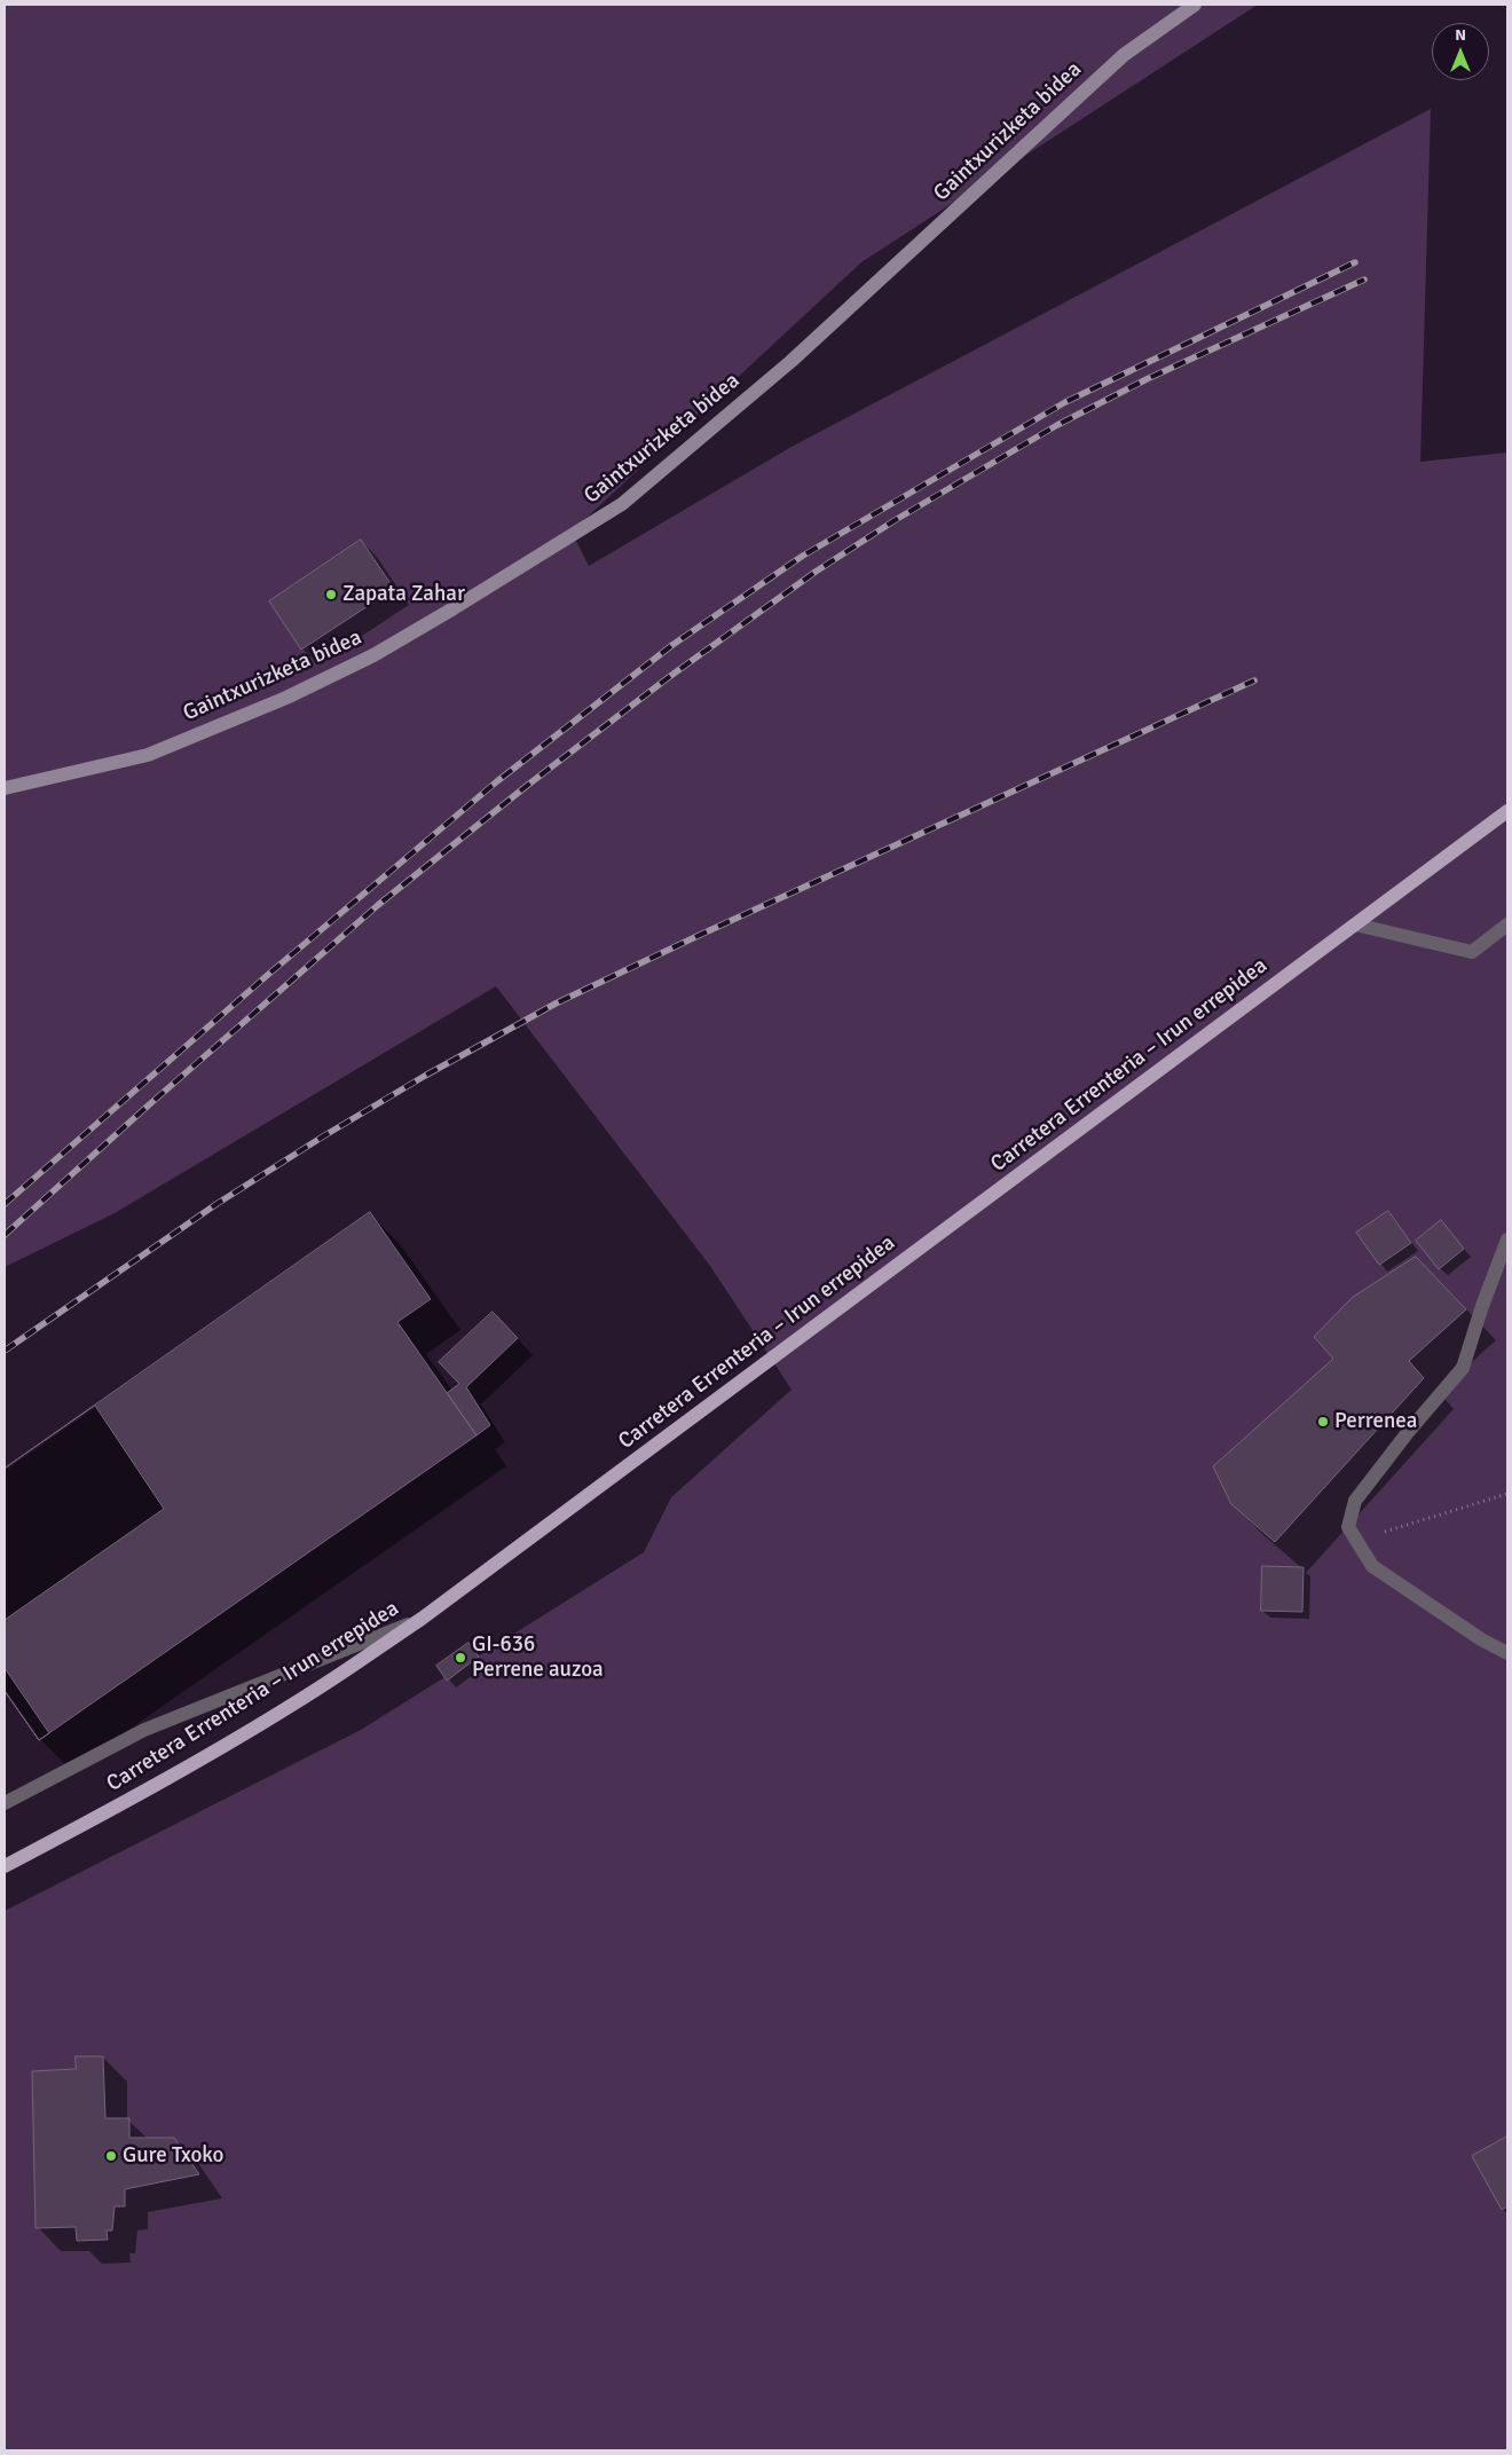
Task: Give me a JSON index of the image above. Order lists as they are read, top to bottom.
{
  "streets": {
    "main road": ["Gaintxurizketa bidea", "Carretera Errenteria – Irun errepidea"]
  },
  "places": [
    "Zapata Zahar",
    "Perrenea",
    "GI-636 Perrene auzoa",
    "Gure Txoko"
  ],
  "north": "top"
}
